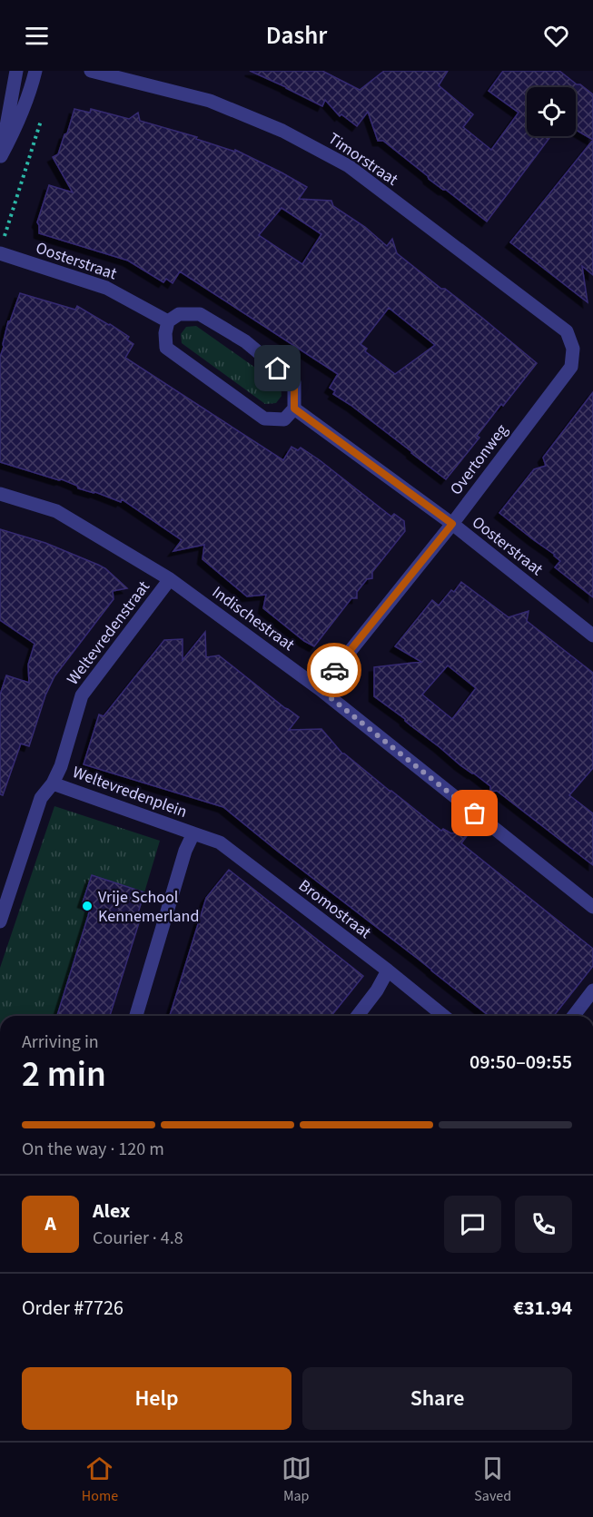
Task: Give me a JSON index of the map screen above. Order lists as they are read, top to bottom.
{
  "streets": {
    "street": [
      "Timorstraat",
      "Oosterstraat",
      "Overtonweg",
      "Indischestraat",
      "Weltevredenstraat",
      "Weltevredenplein",
      "Bromostraat"
    ]
  },
  "crossings": [
    ["Timorstraat", "Overtonweg"],
    ["Oosterstraat", "Overtonweg"],
    ["Overtonweg", "Indischestraat"],
    ["Indischestraat", "Weltevredenstraat"],
    ["Weltevredenstraat", "Weltevredenplein"],
    ["Weltevredenplein", "Bromostraat"]
  ],
  "places": ["Vrije School Kennemerland"],
  "page": {
    "header": "Dashr",
    "heading": ["2 min", "Arriving in", "09:50–09:55"],
    "panel": [
      "Alex",
      "Courier · 4.8",
      "Order #7726",
      "€31.94"
    ],
    "bar": "On the way · 120 m",
    "round": "A",
    "buttons": ["Help", "Share"],
    "tabs": ["Home", "Map", "Saved"]
  }
}
